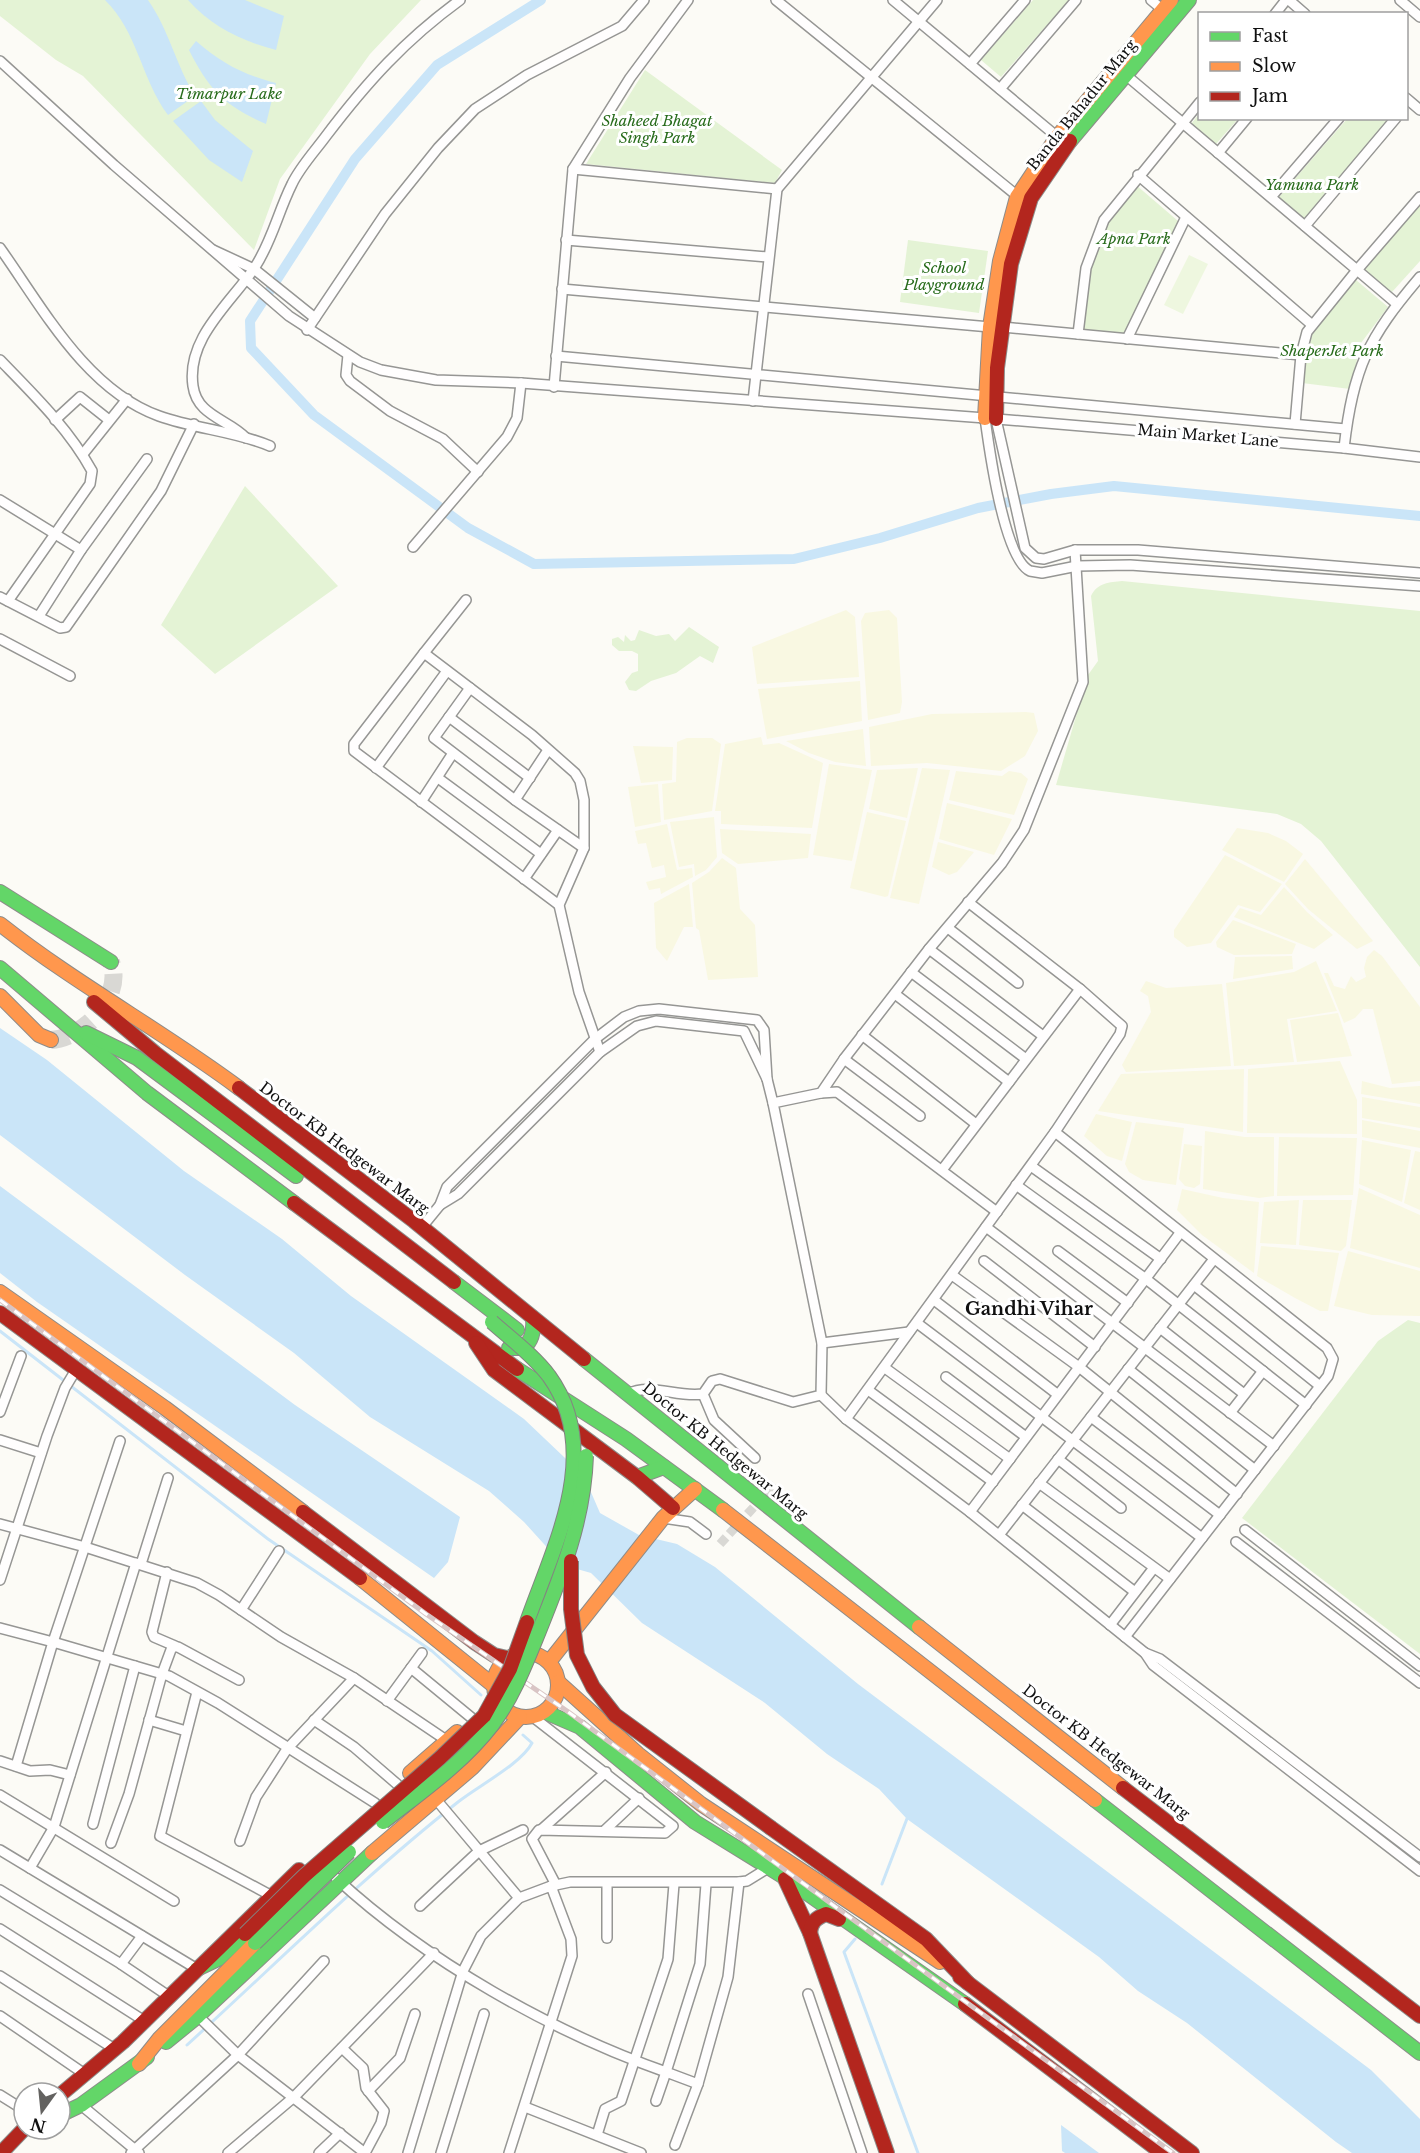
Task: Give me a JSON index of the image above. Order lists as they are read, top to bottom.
{
  "streets": {
    "main road": ["Banda Bahadur Marg", "Doctor KB Hedgewar Marg"],
    "street": ["Main Market Lane"]
  },
  "crossings": [
    ["Banda Bahadur Marg", "Main Market Lane"]
  ],
  "districts": ["Gandhi Vihar"],
  "parks": [
    "Timarpur Lake",
    "Shaheed Bhagat Singh Park",
    "Yamuna Park",
    "Apna Park",
    "School Playground",
    "ShaperJet Park"
  ],
  "legend": ["Fast", "Slow", "Jam"],
  "north": "bottom"
}
